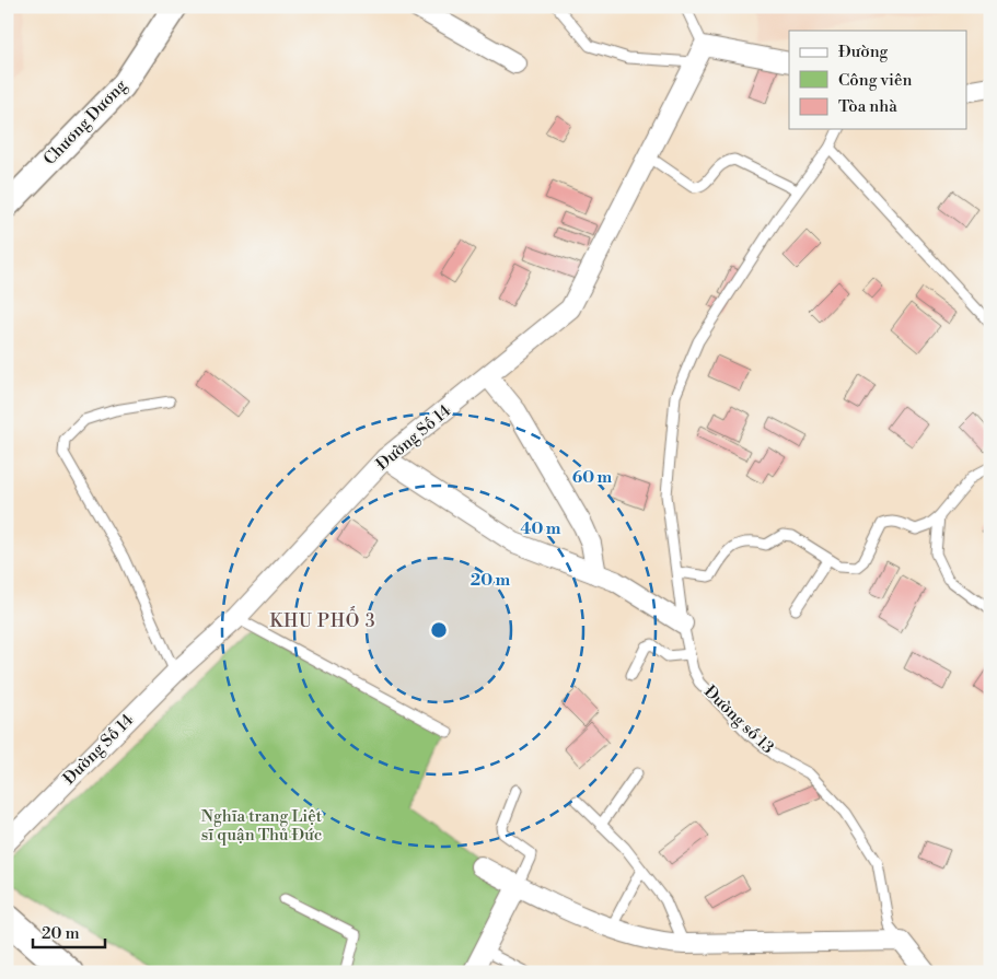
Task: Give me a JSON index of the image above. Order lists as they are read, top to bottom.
{
  "streets": {
    "street": ["Chương Dương", "Đường Số 14", "Đường số 13"]
  },
  "districts": ["KHU PHỐ 3"],
  "parks": ["Nghĩa trang Liệt sĩ quận Thủ Đức"],
  "legend": ["Đường", "Công viên", "Tòa nhà"],
  "scale_bar": "20 m",
  "rings": ["60 m", "40 m", "20 m"]
}
